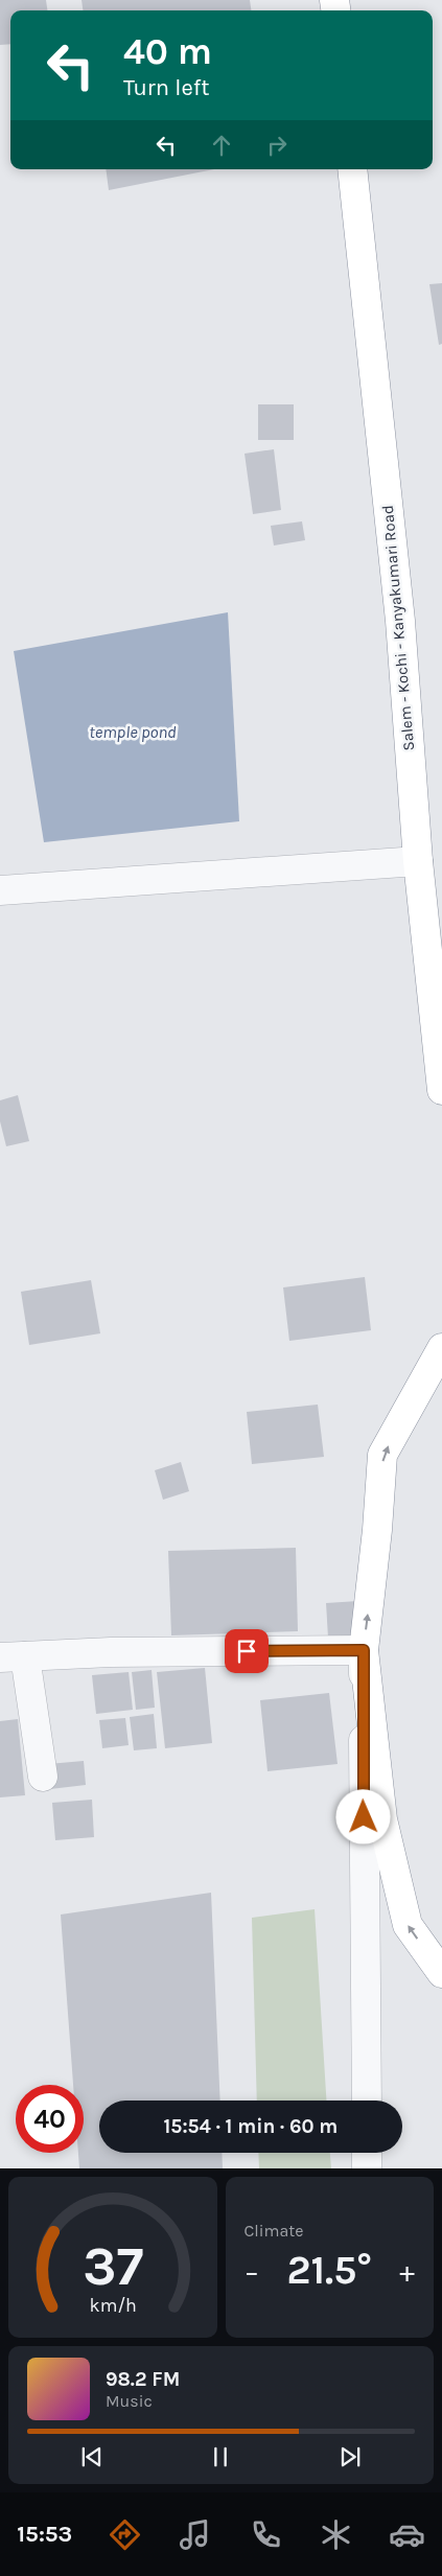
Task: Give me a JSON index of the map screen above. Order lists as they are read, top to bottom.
{
  "streets": {
    "highway": ["Salem - Kochi - Kanyakumari Road"]
  },
  "water": ["temple pond"],
  "page": {
    "turn": ["40 m", "Turn left"],
    "limit": "40",
    "trip": "15:54 · 1 min · 60 m",
    "tile": "Climate",
    "heat": ["−", "21.5°", "+"],
    "song": ["98.2 FM", "Music"],
    "tabs": "15:53",
    "gauge": ["37", "km/h"]
  }
}
